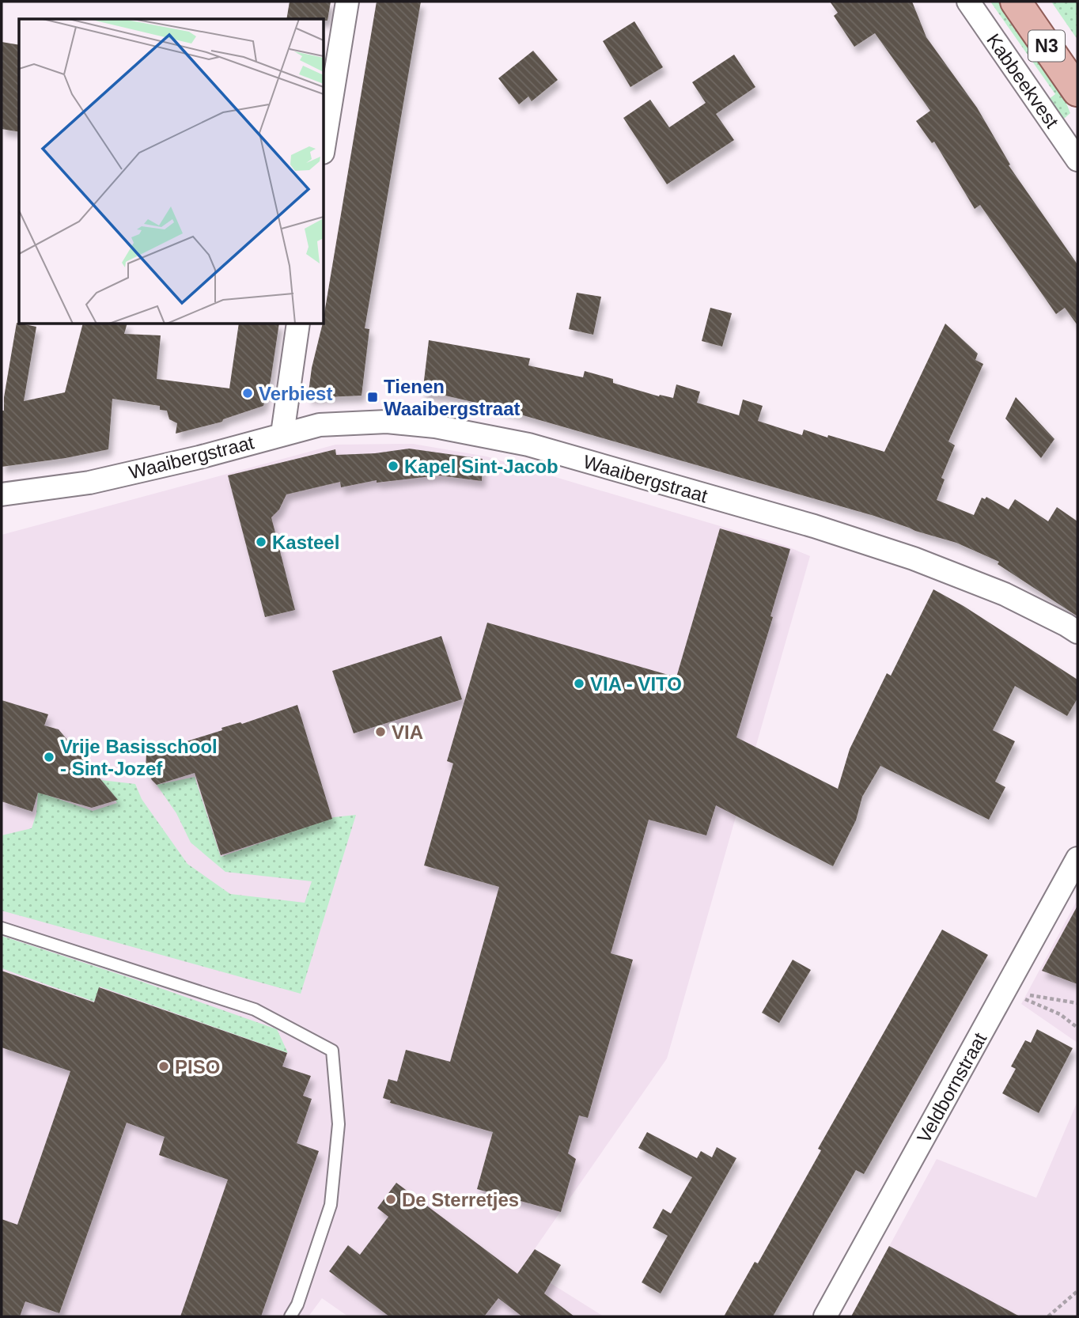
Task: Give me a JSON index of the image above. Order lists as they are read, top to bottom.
{
  "streets": {
    "main road": ["N3", "Kabbeekvest"],
    "street": ["Waaibergstraat", "Veldbornstraat"]
  },
  "places": {
    "other": [
      "Verbiest",
      "Kapel Sint-Jacob",
      "Kasteel",
      "VIA - VITO",
      "VIA",
      "Vrije Basisschool - Sint-Jozef",
      "PISO",
      "De Sterretjes"
    ],
    "transit": ["Tienen Waaibergstraat"]
  }
}
